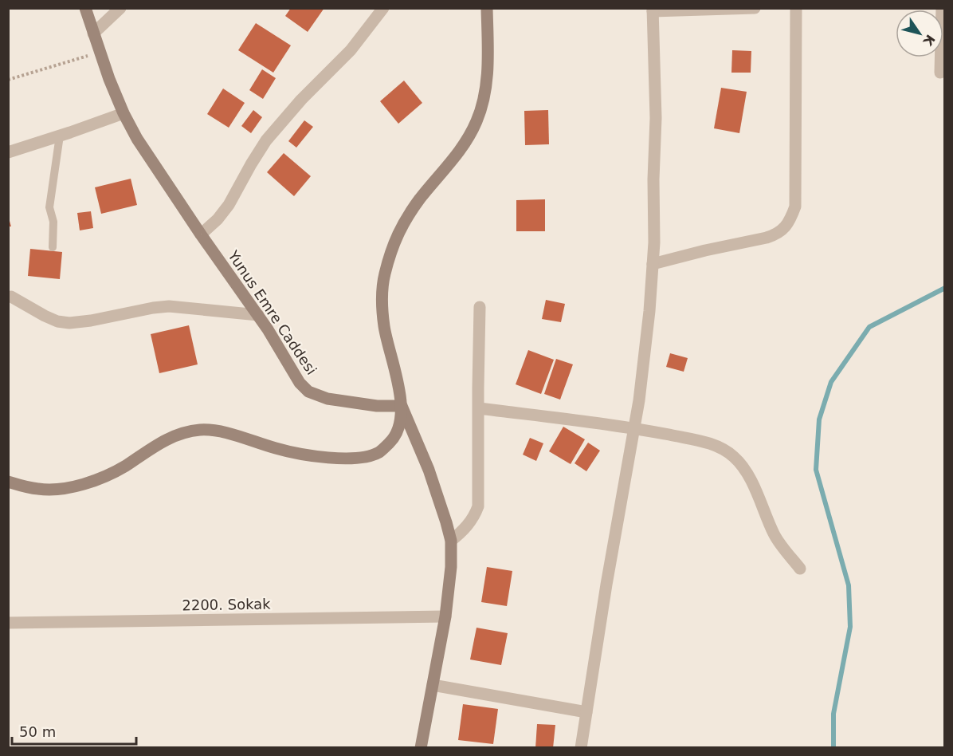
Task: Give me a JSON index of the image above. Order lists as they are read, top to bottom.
{
  "streets": {
    "street": ["Yunus Emre Caddesi", "2200. Sokak"]
  },
  "scale_bar": "50 m",
  "north": "bottom right"
}
